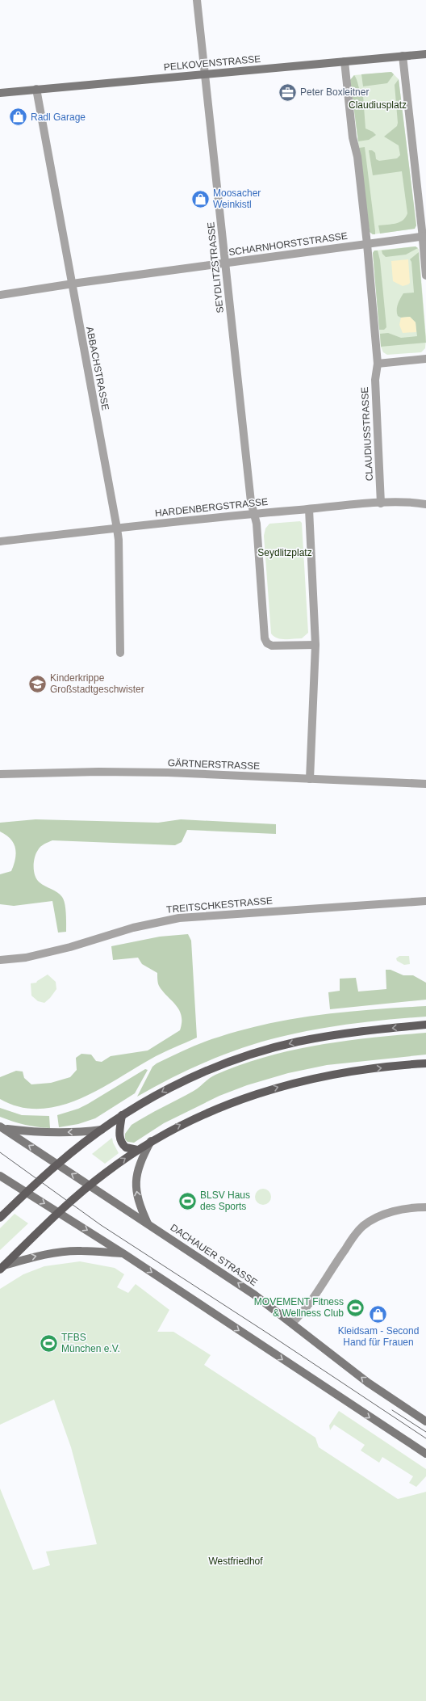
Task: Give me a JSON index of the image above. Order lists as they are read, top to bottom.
{
  "streets": {
    "main road": ["PELKOVENSTRASSE", "DACHAUER STRASSE"],
    "street": [
      "SCHARNHORSTSTRASSE",
      "SEYDLITZSTRASSE",
      "ABBACHSTRASSE",
      "CLAUDIUSSTRASSE",
      "HARDENBERGSTRASSE",
      "GÄRTNERSTRASSE",
      "TREITSCHKESTRASSE"
    ]
  },
  "crossings": [
    ["PELKOVENSTRASSE", "SEYDLITZSTRASSE"],
    ["PELKOVENSTRASSE", "ABBACHSTRASSE"],
    ["SCHARNHORSTSTRASSE", "SEYDLITZSTRASSE"],
    ["SCHARNHORSTSTRASSE", "ABBACHSTRASSE"],
    ["SEYDLITZSTRASSE", "HARDENBERGSTRASSE"],
    ["ABBACHSTRASSE", "HARDENBERGSTRASSE"],
    ["CLAUDIUSSTRASSE", "HARDENBERGSTRASSE"]
  ],
  "parks": ["Claudiusplatz", "Seydlitzplatz", "Westfriedhof"],
  "places": {
    "office": ["Peter Boxleitner"],
    "shop": ["Radl Garage", "Moosacher Weinkistl", "Kleidsam - Second Hand für Frauen"],
    "school or university": ["Kinderkrippe Großstadtgeschwister"],
    "sports": ["BLSV Haus des Sports", "MOVEMENT Fitness & Wellness Club", "TFBS München e.V."]
  }
}
